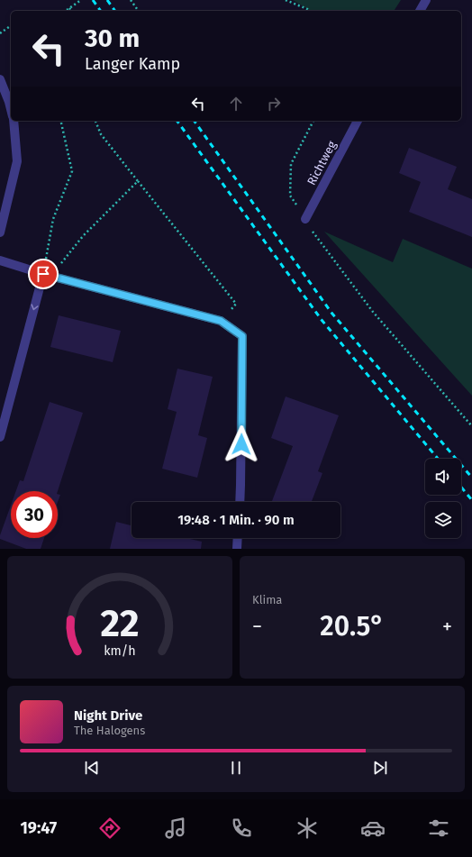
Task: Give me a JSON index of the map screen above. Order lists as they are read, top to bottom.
{
  "streets": {
    "street": ["Richtweg"]
  },
  "page": {
    "turn": ["30 m", "Langer Kamp"],
    "limit": "30",
    "trip": "19:48 · 1 Min. · 90 m",
    "tile": "Klima",
    "heat": ["−", "20.5°", "+"],
    "song": ["Night Drive", "The Halogens"],
    "tabs": "19:47",
    "gauge": ["22", "km/h"]
  }
}
